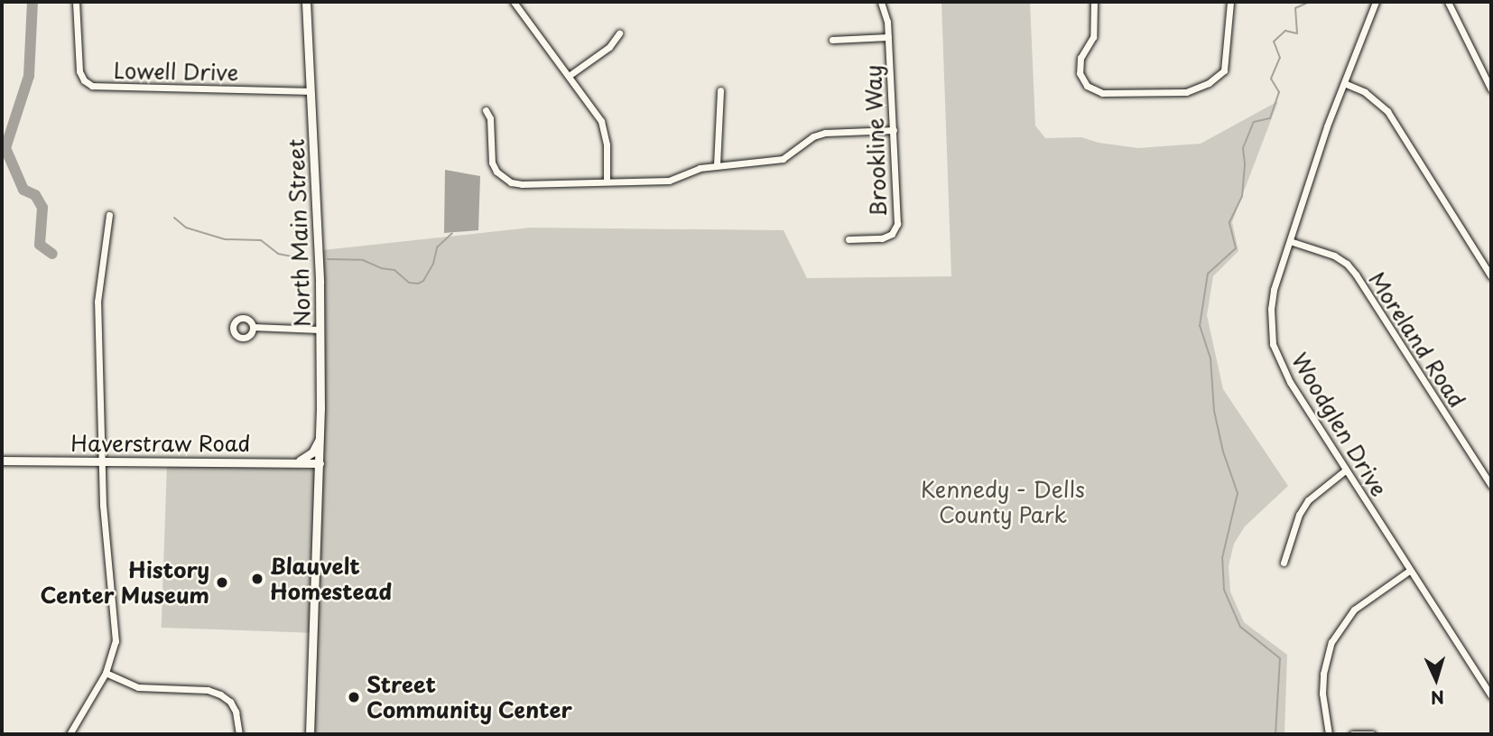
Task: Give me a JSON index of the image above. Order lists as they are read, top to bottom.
{
  "streets": {
    "street": [
      "Lowell Drive",
      "Brookline Way",
      "North Main Street",
      "Moreland Road",
      "Woodglen Drive",
      "Haverstraw Road"
    ]
  },
  "crossings": [
    ["Lowell Drive", "North Main Street"],
    ["North Main Street", "Haverstraw Road"],
    ["Moreland Road", "Woodglen Drive"]
  ],
  "parks": ["Kennedy - Dells County Park"],
  "places": ["Blauvelt Homestead", "History Center Museum", "Street Community Center"],
  "north": "bottom"
}
